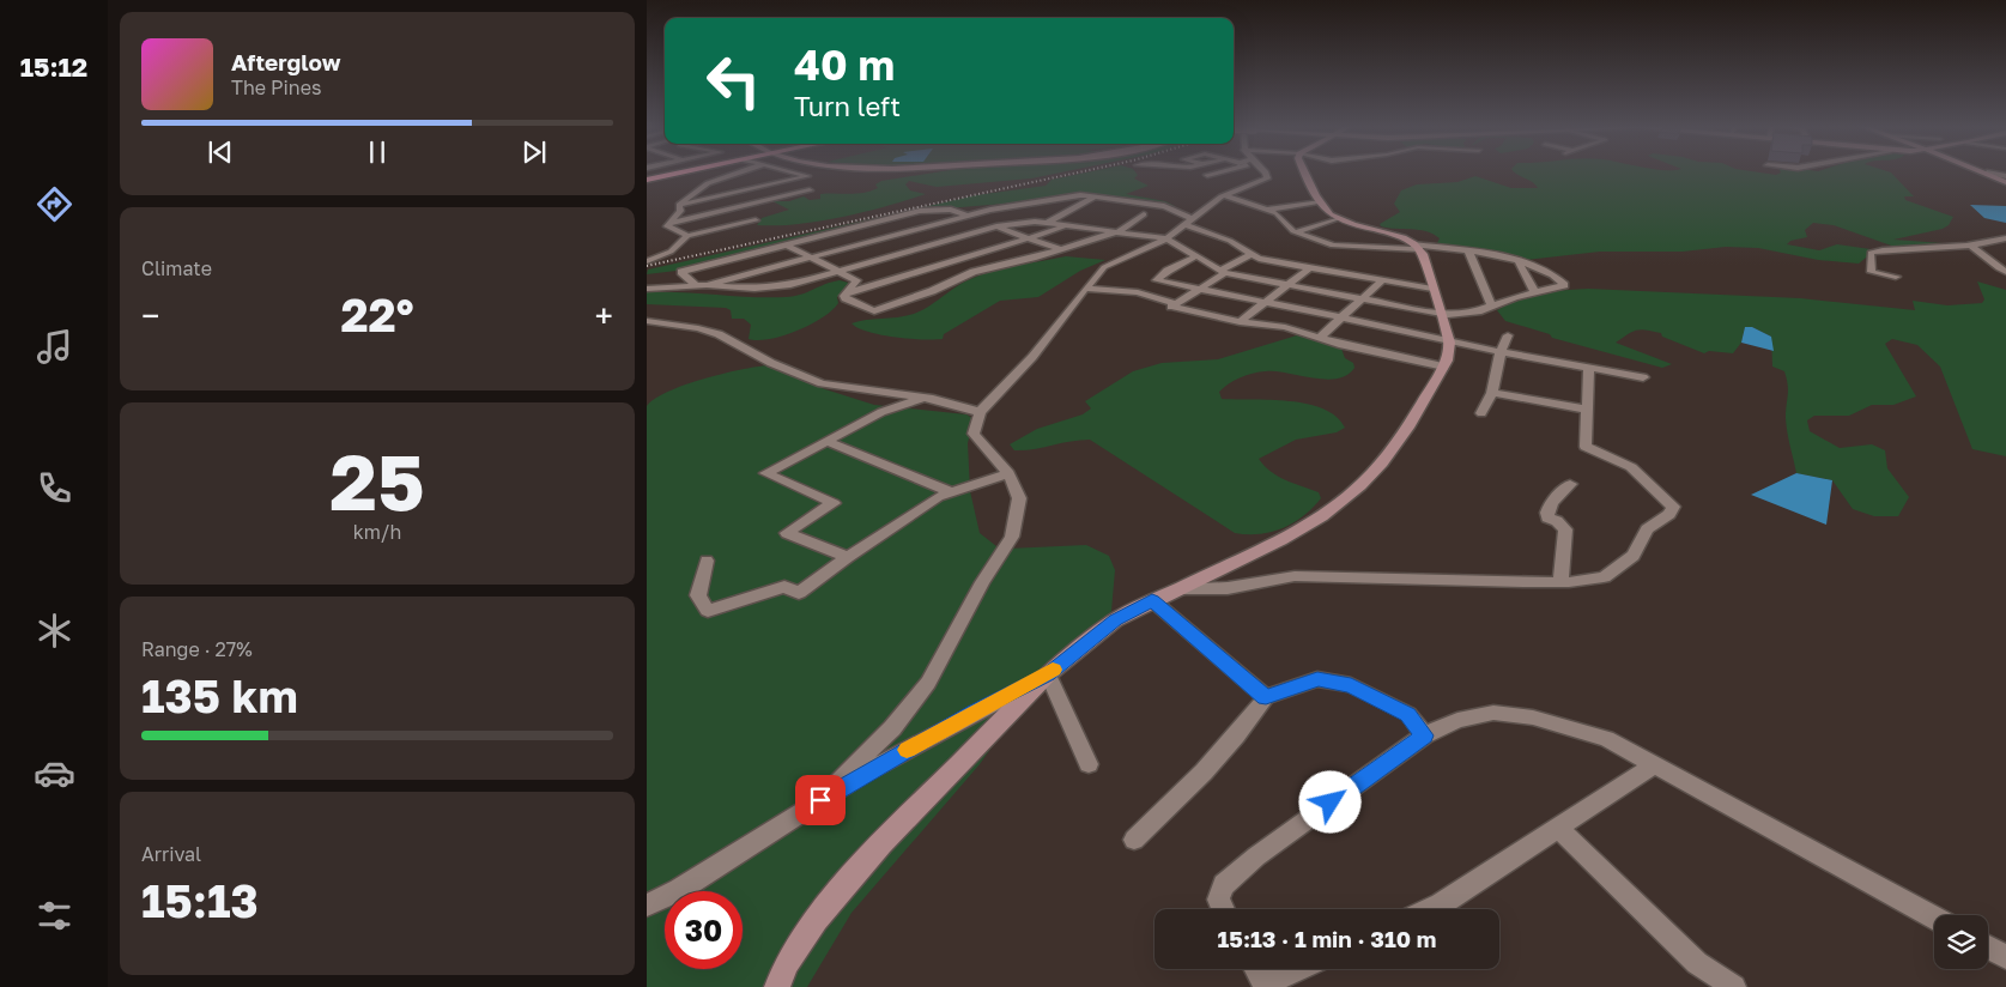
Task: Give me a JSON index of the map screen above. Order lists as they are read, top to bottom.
{
  "page": {
    "tabs": "15:12",
    "turn": ["40 m", "Turn left"],
    "song": ["Afterglow", "The Pines"],
    "tile": [
      "Climate",
      ["25", "km/h"],
      ["Range · 27%", "135 km"],
      ["Arrival", "15:13"]
    ],
    "heat": ["−", "22°", "+"],
    "limit": "30",
    "trip": "15:13 · 1 min · 310 m"
  }
}
